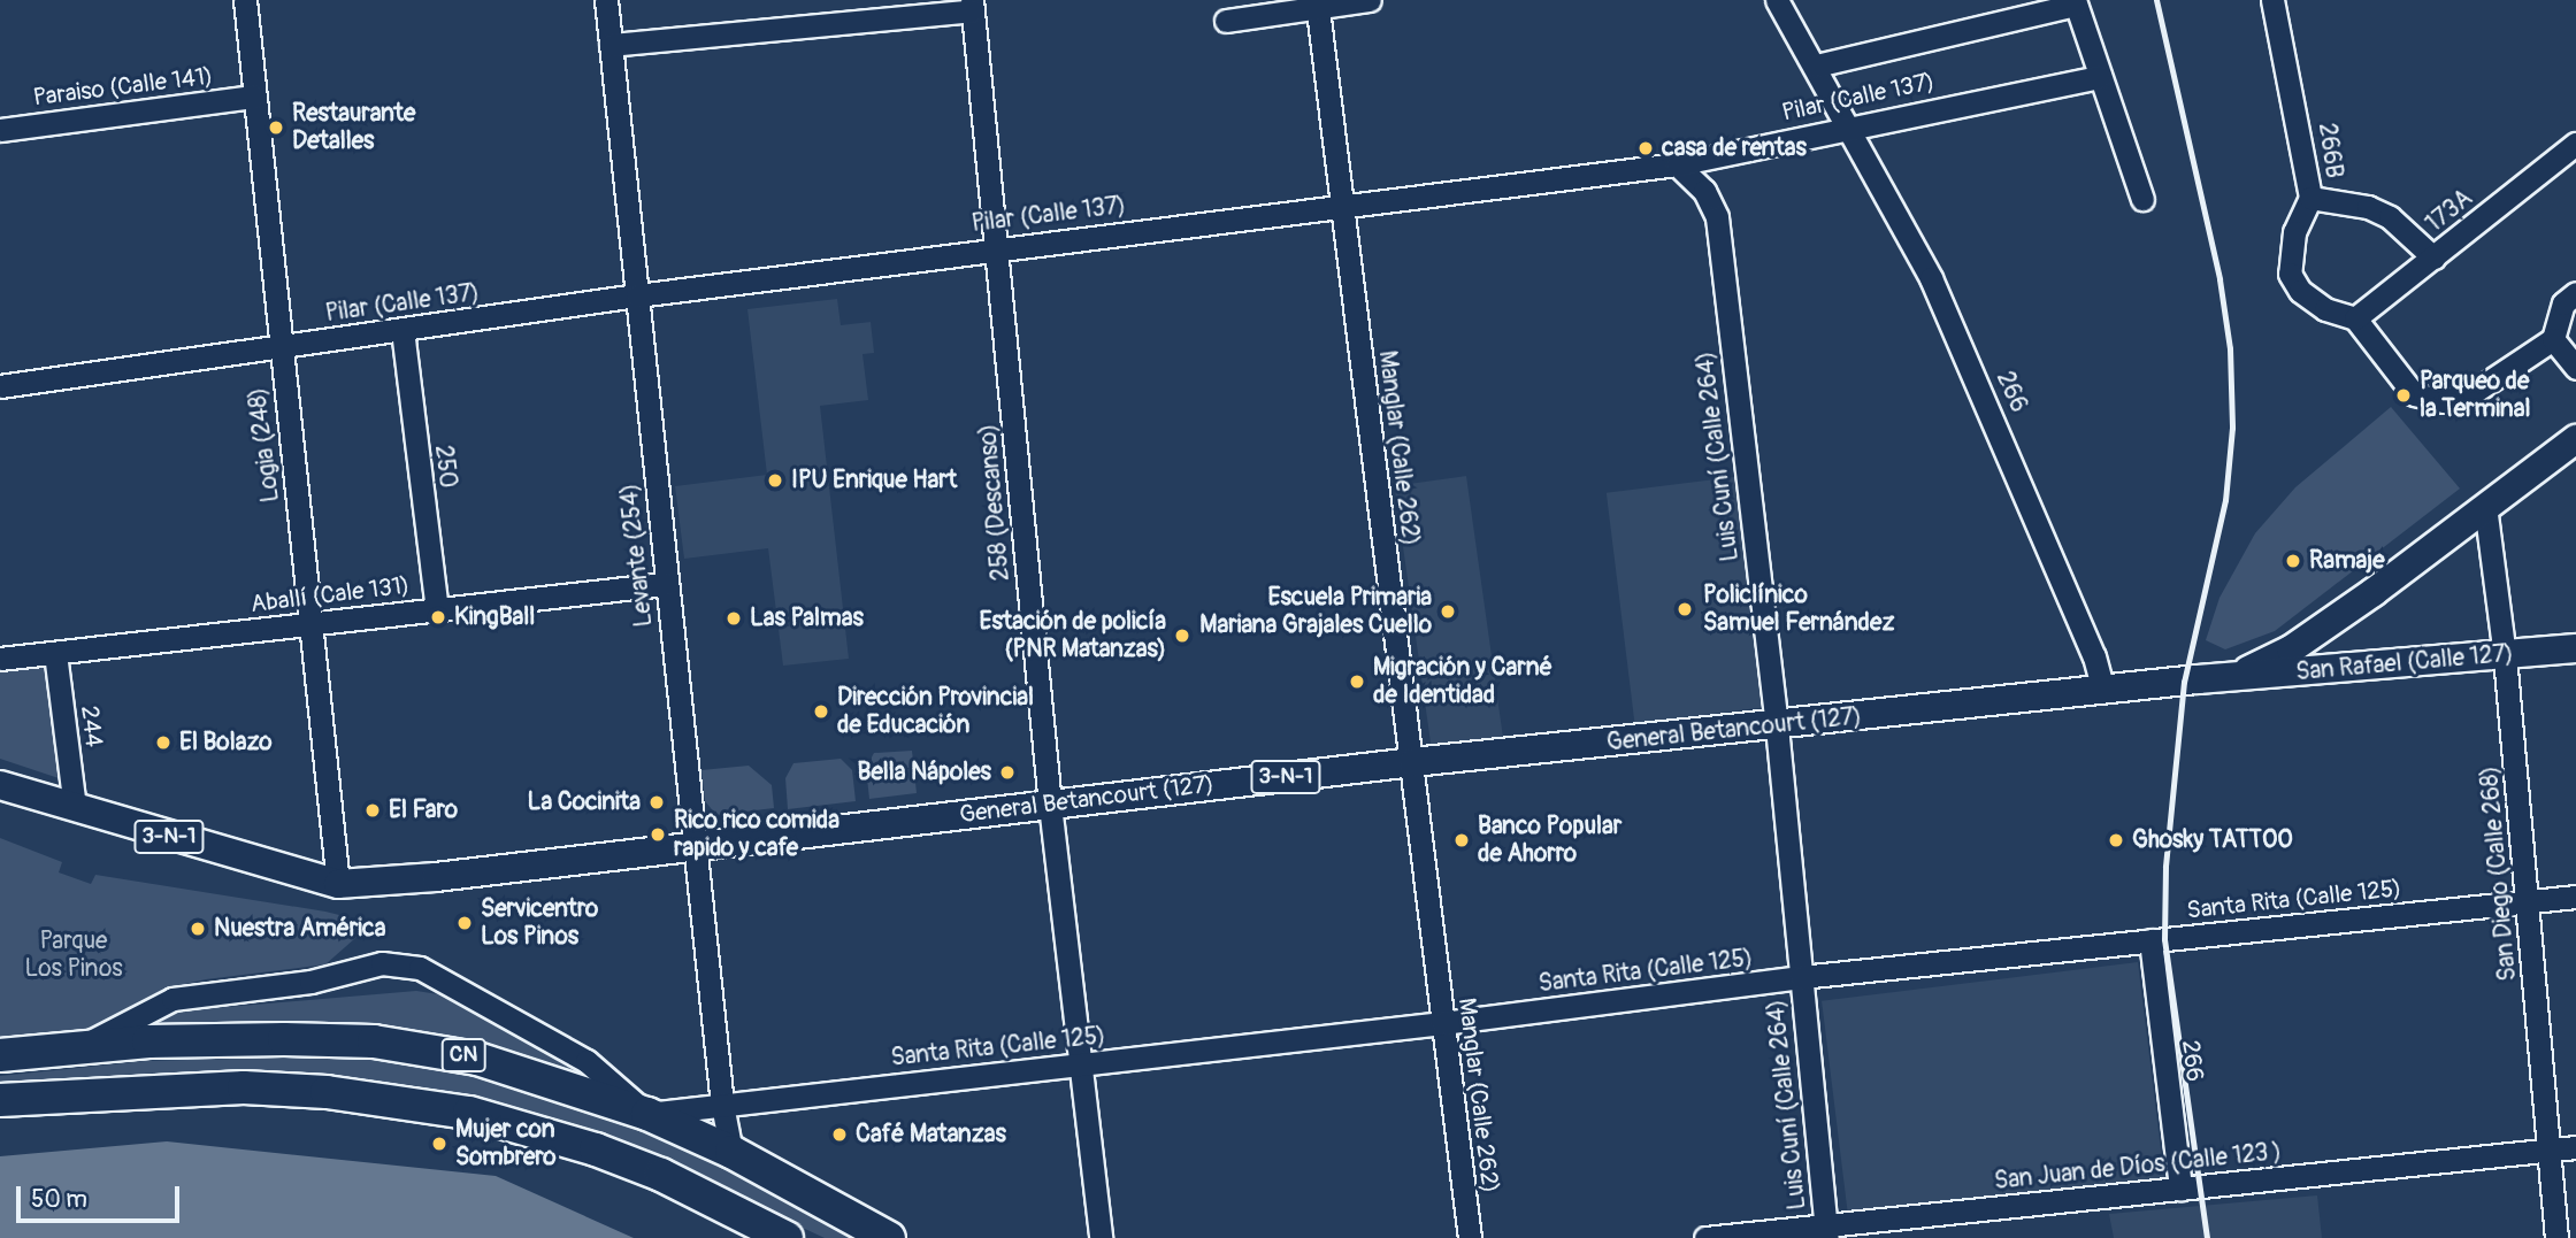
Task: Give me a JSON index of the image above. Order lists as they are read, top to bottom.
{
  "streets": {
    "highway": ["CN"],
    "main road": ["San Rafael (Calle 127)", "General Betancourt (127)", "3-N-1"],
    "street": [
      "Paraiso (Calle 141)",
      "Pilar (Calle 137)",
      "266B",
      "173A",
      "266",
      "Logia (248)",
      "Manglar (Calle 262)",
      "Luis Cuní (Calle 264)",
      "250",
      "258 (Descanso)",
      "Levante (254)",
      "Aballí (Cale 131)",
      "244",
      "San Diego (Calle 268)",
      "Santa Rita (Calle 125)",
      "San Juan de Díos (Calle 123 )"
    ]
  },
  "crossings": [
    ["Paraiso (Calle 141)", "Logia (248)"],
    ["Pilar (Calle 137)", "266"],
    ["Pilar (Calle 137)", "Logia (248)"],
    ["Pilar (Calle 137)", "Manglar (Calle 262)"],
    ["Pilar (Calle 137)", "Luis Cuní (Calle 264)"],
    ["Pilar (Calle 137)", "250"],
    ["Pilar (Calle 137)", "258 (Descanso)"],
    ["Pilar (Calle 137)", "Levante (254)"],
    ["266B", "173A"],
    ["266", "General Betancourt (127)"],
    ["266", "Santa Rita (Calle 125)"],
    ["266", "San Juan de Díos (Calle 123 )"],
    ["Logia (248)", "Aballí (Cale 131)"],
    ["Logia (248)", "General Betancourt (127)"],
    ["Manglar (Calle 262)", "General Betancourt (127)"],
    ["Manglar (Calle 262)", "Santa Rita (Calle 125)"],
    ["Luis Cuní (Calle 264)", "General Betancourt (127)"],
    ["Luis Cuní (Calle 264)", "Santa Rita (Calle 125)"],
    ["Luis Cuní (Calle 264)", "San Juan de Díos (Calle 123 )"],
    ["250", "Aballí (Cale 131)"],
    ["258 (Descanso)", "General Betancourt (127)"],
    ["258 (Descanso)", "Santa Rita (Calle 125)"],
    ["Levante (254)", "Aballí (Cale 131)"],
    ["Levante (254)", "General Betancourt (127)"],
    ["Levante (254)", "Santa Rita (Calle 125)"],
    ["Levante (254)", "CN"],
    ["Aballí (Cale 131)", "244"],
    ["San Rafael (Calle 127)", "General Betancourt (127)"],
    ["San Rafael (Calle 127)", "3-N-1"],
    ["San Rafael (Calle 127)", "San Diego (Calle 268)"],
    ["244", "General Betancourt (127)"],
    ["General Betancourt (127)", "3-N-1"],
    ["3-N-1", "San Diego (Calle 268)"],
    ["San Diego (Calle 268)", "Santa Rita (Calle 125)"],
    ["San Diego (Calle 268)", "San Juan de Díos (Calle 123 )"],
    ["Santa Rita (Calle 125)", "CN"]
  ],
  "parks": ["Parque Los Pinos"],
  "places": [
    "Restaurante Detalles",
    "casa de rentas",
    "Parqueo de la Terminal",
    "IPU Enrique Hart",
    "Ramaje",
    "Policlínico Samuel Fernández",
    "Escuela Primaria Mariana Grajales Cuello",
    "KingBall",
    "Las Palmas",
    "Estación de policía (PNR Matanzas)",
    "Migración y Carné de Identidad",
    "Dirección Provincial de Educación",
    "El Bolazo",
    "Bella Nápoles",
    "La Cocinita",
    "El Faro",
    "Rico rico comida rapido y cafe",
    "Banco Popular de Ahorro",
    "Ghosky TATTOO",
    "Servicentro Los Pinos",
    "Nuestra América",
    "Café Matanzas",
    "Mujer con Sombrero"
  ],
  "scale_bar": "50 m"
}
